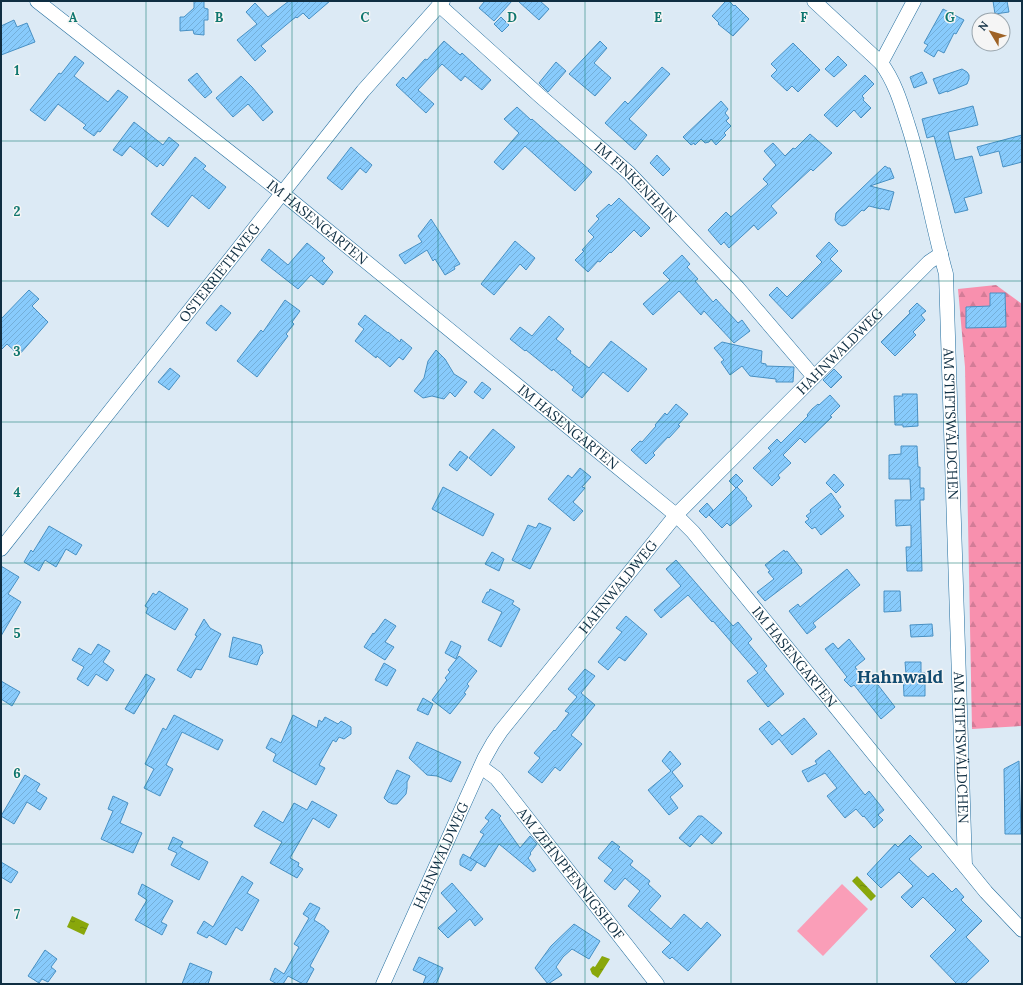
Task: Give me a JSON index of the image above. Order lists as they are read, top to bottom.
{
  "streets": {
    "street": [
      "IM FINKENHAIN",
      "IM HASENGARTEN",
      "OSTERRIETHWEG",
      "HAHNWALDWEG",
      "AM STIFTSWÄLDCHEN",
      "AM ZEHNPFENNIGSHOF"
    ]
  },
  "crossings": [
    ["IM FINKENHAIN", "OSTERRIETHWEG"],
    ["IM FINKENHAIN", "HAHNWALDWEG"],
    ["IM HASENGARTEN", "OSTERRIETHWEG"],
    ["IM HASENGARTEN", "HAHNWALDWEG"],
    ["IM HASENGARTEN", "AM STIFTSWÄLDCHEN"],
    ["HAHNWALDWEG", "AM STIFTSWÄLDCHEN"],
    ["HAHNWALDWEG", "AM ZEHNPFENNIGSHOF"]
  ],
  "districts": ["Hahnwald"],
  "north": "top left",
  "grid": {
    "columns": [
      "A",
      "B",
      "C",
      "D",
      "E",
      "F",
      "G"
    ],
    "rows": [
      "1",
      "2",
      "3",
      "4",
      "5",
      "6",
      "7"
    ]
  }
}
